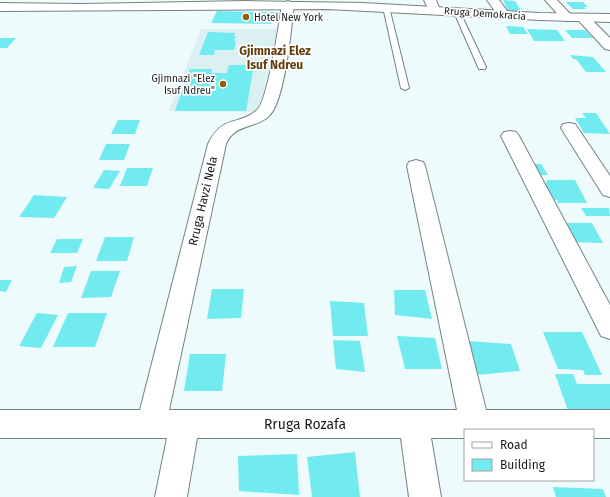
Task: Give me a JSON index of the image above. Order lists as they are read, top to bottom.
{
  "streets": {
    "street": ["Rruga Demokracia", "Rruga Havzi Nela", "Rruga Rozafa"]
  },
  "crossings": [
    ["Rruga Demokracia", "Rruga Havzi Nela"],
    ["Rruga Havzi Nela", "Rruga Rozafa"]
  ],
  "districts": ["Gjimnazi Elez Isuf Ndreu"],
  "places": ["Hotel New York", "Gjimnazi \"Elez Isuf Ndreu\""],
  "legend": ["Road", "Building"]
}
